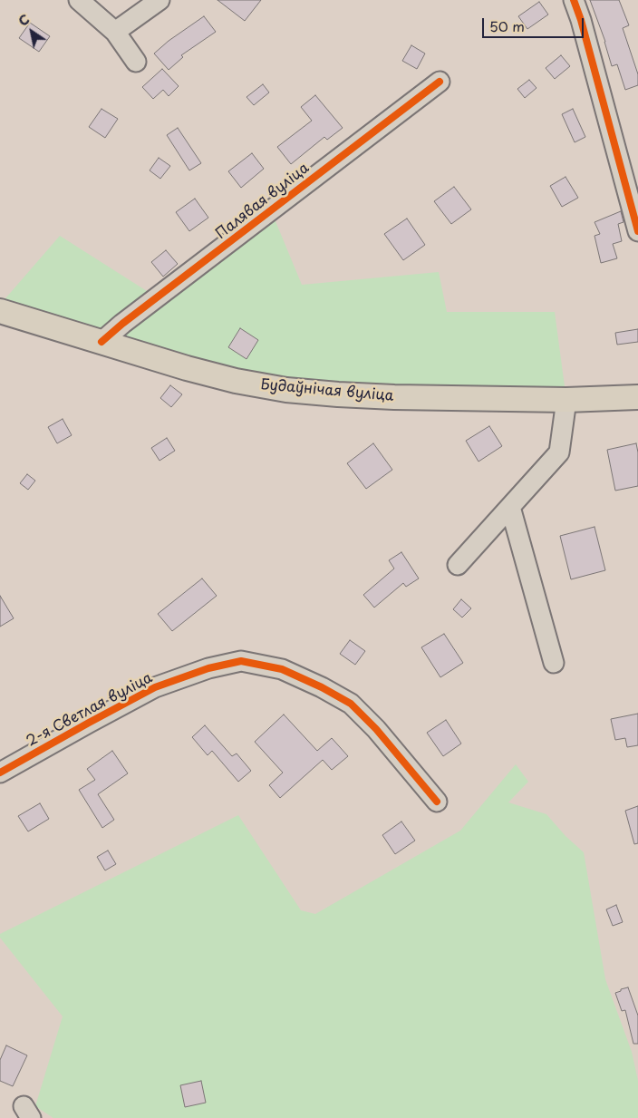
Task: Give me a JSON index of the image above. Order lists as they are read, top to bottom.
{
  "streets": {
    "main road": ["Будаўнічая вуліца"],
    "street": ["Палявая вуліца", "2-я Светлая вуліца"]
  },
  "crossings": [
    ["Палявая вуліца", "Будаўнічая вуліца"]
  ],
  "scale_bar": "50 m",
  "north": "top left"
}
